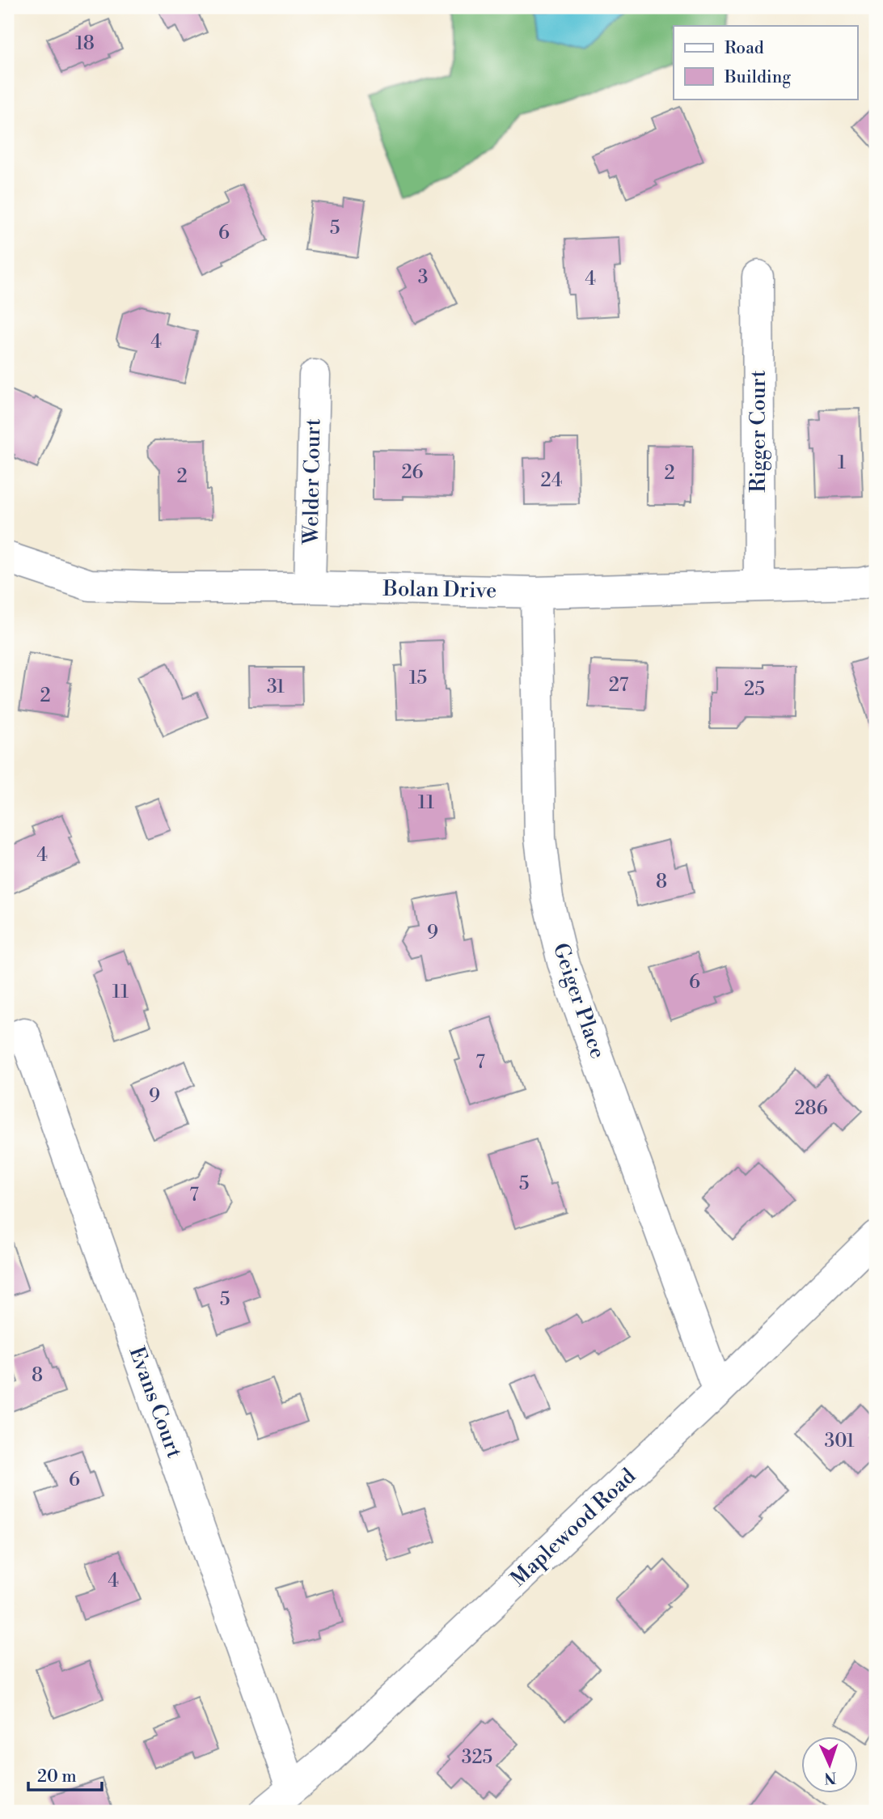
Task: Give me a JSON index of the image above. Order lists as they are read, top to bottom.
{
  "streets": {
    "street": [
      "Rigger Court",
      "Welder Court",
      "Bolan Drive",
      "Geiger Place",
      "Evans Court",
      "Maplewood Road"
    ]
  },
  "crossings": [
    ["Rigger Court", "Bolan Drive"],
    ["Welder Court", "Bolan Drive"],
    ["Bolan Drive", "Geiger Place"],
    ["Geiger Place", "Maplewood Road"],
    ["Evans Court", "Maplewood Road"]
  ],
  "house_numbers": [
    "18",
    "5",
    "6",
    "3",
    "4",
    "4",
    "1",
    "26",
    "2",
    "2",
    "24",
    "15",
    "27",
    "31",
    "25",
    "2",
    "11",
    "4",
    "8",
    "9",
    "6",
    "11",
    "7",
    "9",
    "286",
    "5",
    "7",
    "5",
    "8",
    "301",
    "6",
    "4",
    "325"
  ],
  "legend": ["Road", "Building"],
  "scale_bar": "20 m",
  "north": "bottom"
}
